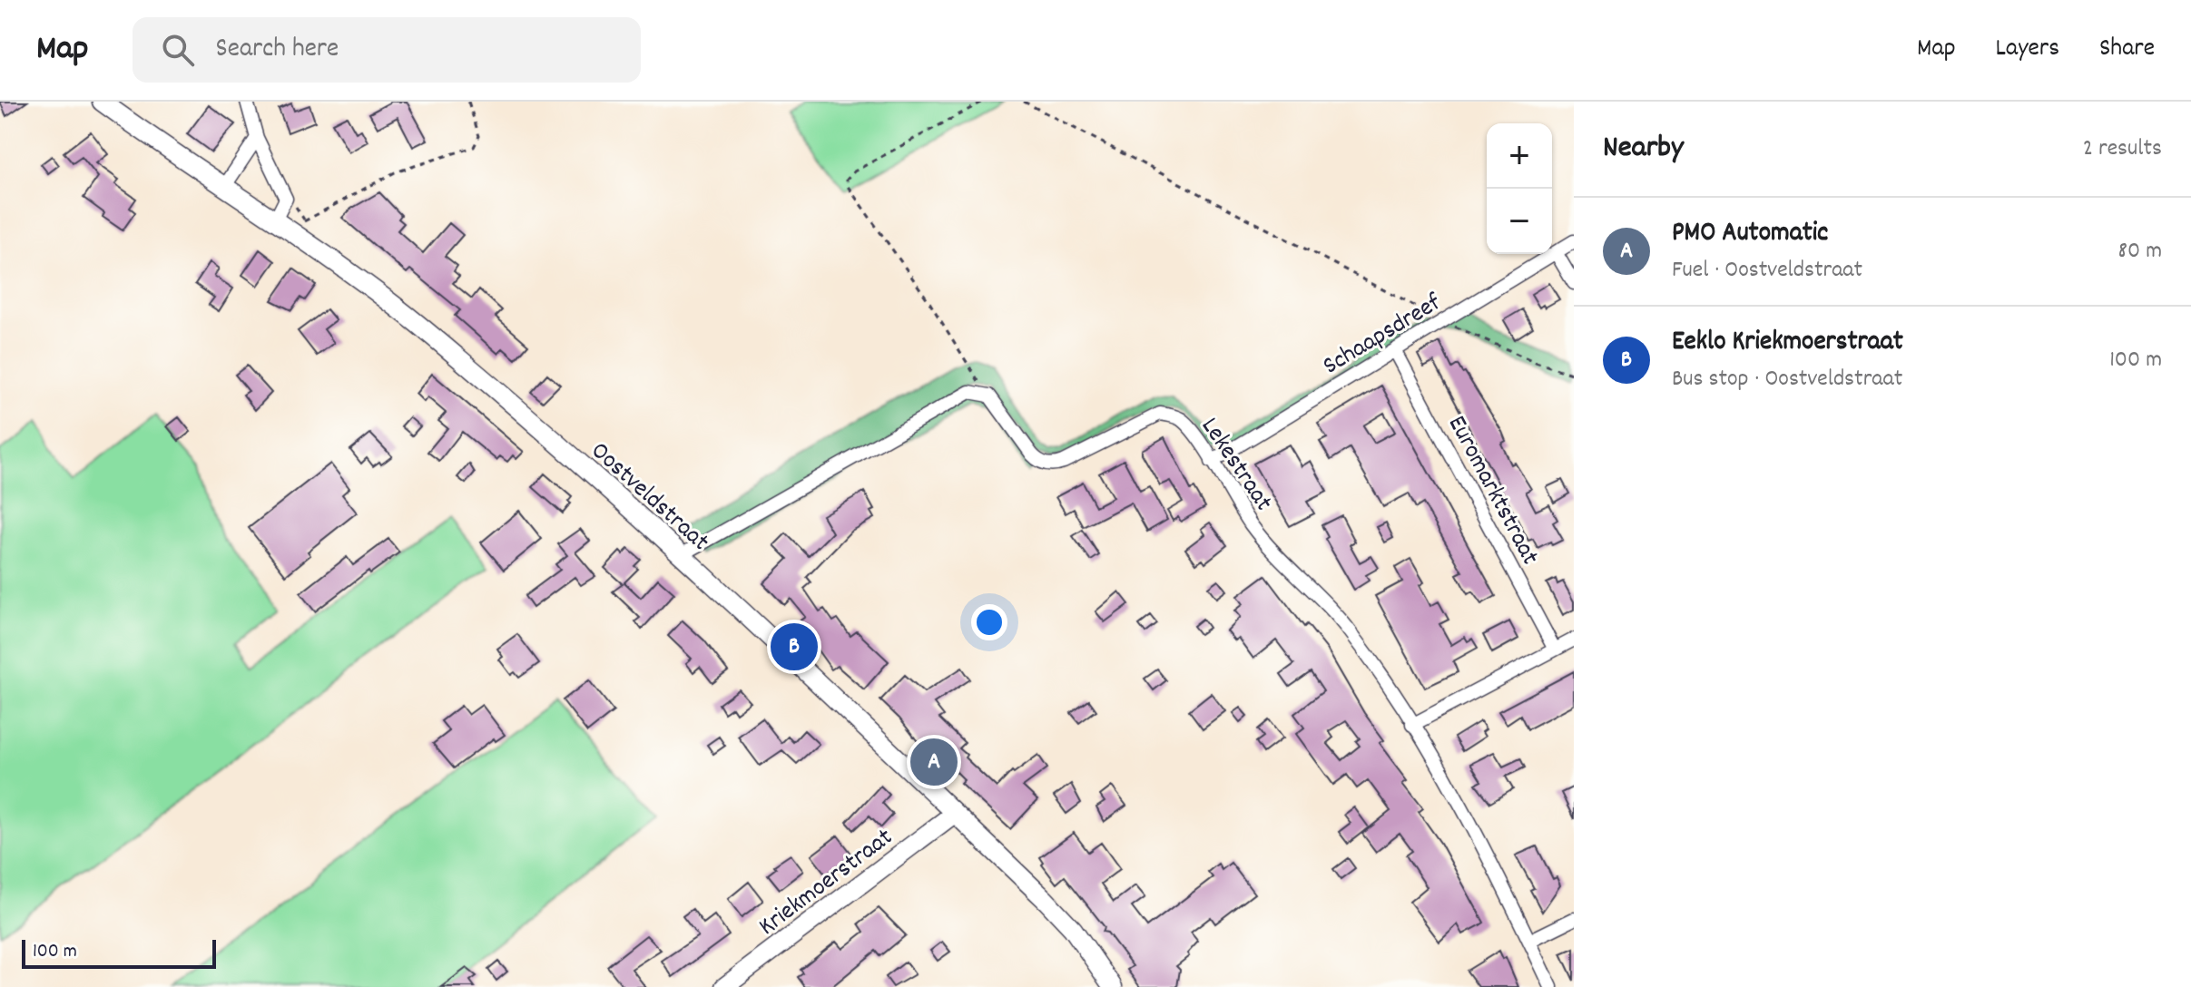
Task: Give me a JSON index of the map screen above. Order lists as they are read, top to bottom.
{
  "streets": {
    "street": [
      "Schaapsdreef",
      "Lekestraat",
      "Euromarktstraat",
      "Oostveldstraat",
      "Kriekmoerstraat"
    ]
  },
  "crossings": [
    ["Schaapsdreef", "Lekestraat"],
    ["Schaapsdreef", "Euromarktstraat"],
    ["Oostveldstraat", "Kriekmoerstraat"]
  ],
  "scale_bar": "100 m",
  "page": {
    "header": "Map",
    "search": "Search here",
    "nav": ["Map", "Layers", "Share"],
    "heading": ["Nearby", "2 results"],
    "map_buttons": ["+", "−"],
    "list": [
      {
        "mark": "A",
        "name": "PMO Automatic",
        "note": "Fuel · Oostveldstraat",
        "value": "80 m"
      },
      {
        "mark": "B",
        "name": "Eeklo Kriekmoerstraat",
        "note": "Bus stop · Oostveldstraat",
        "value": "100 m"
      }
    ],
    "pins": ["B", "A"],
    "scale": "100 m"
  }
}
